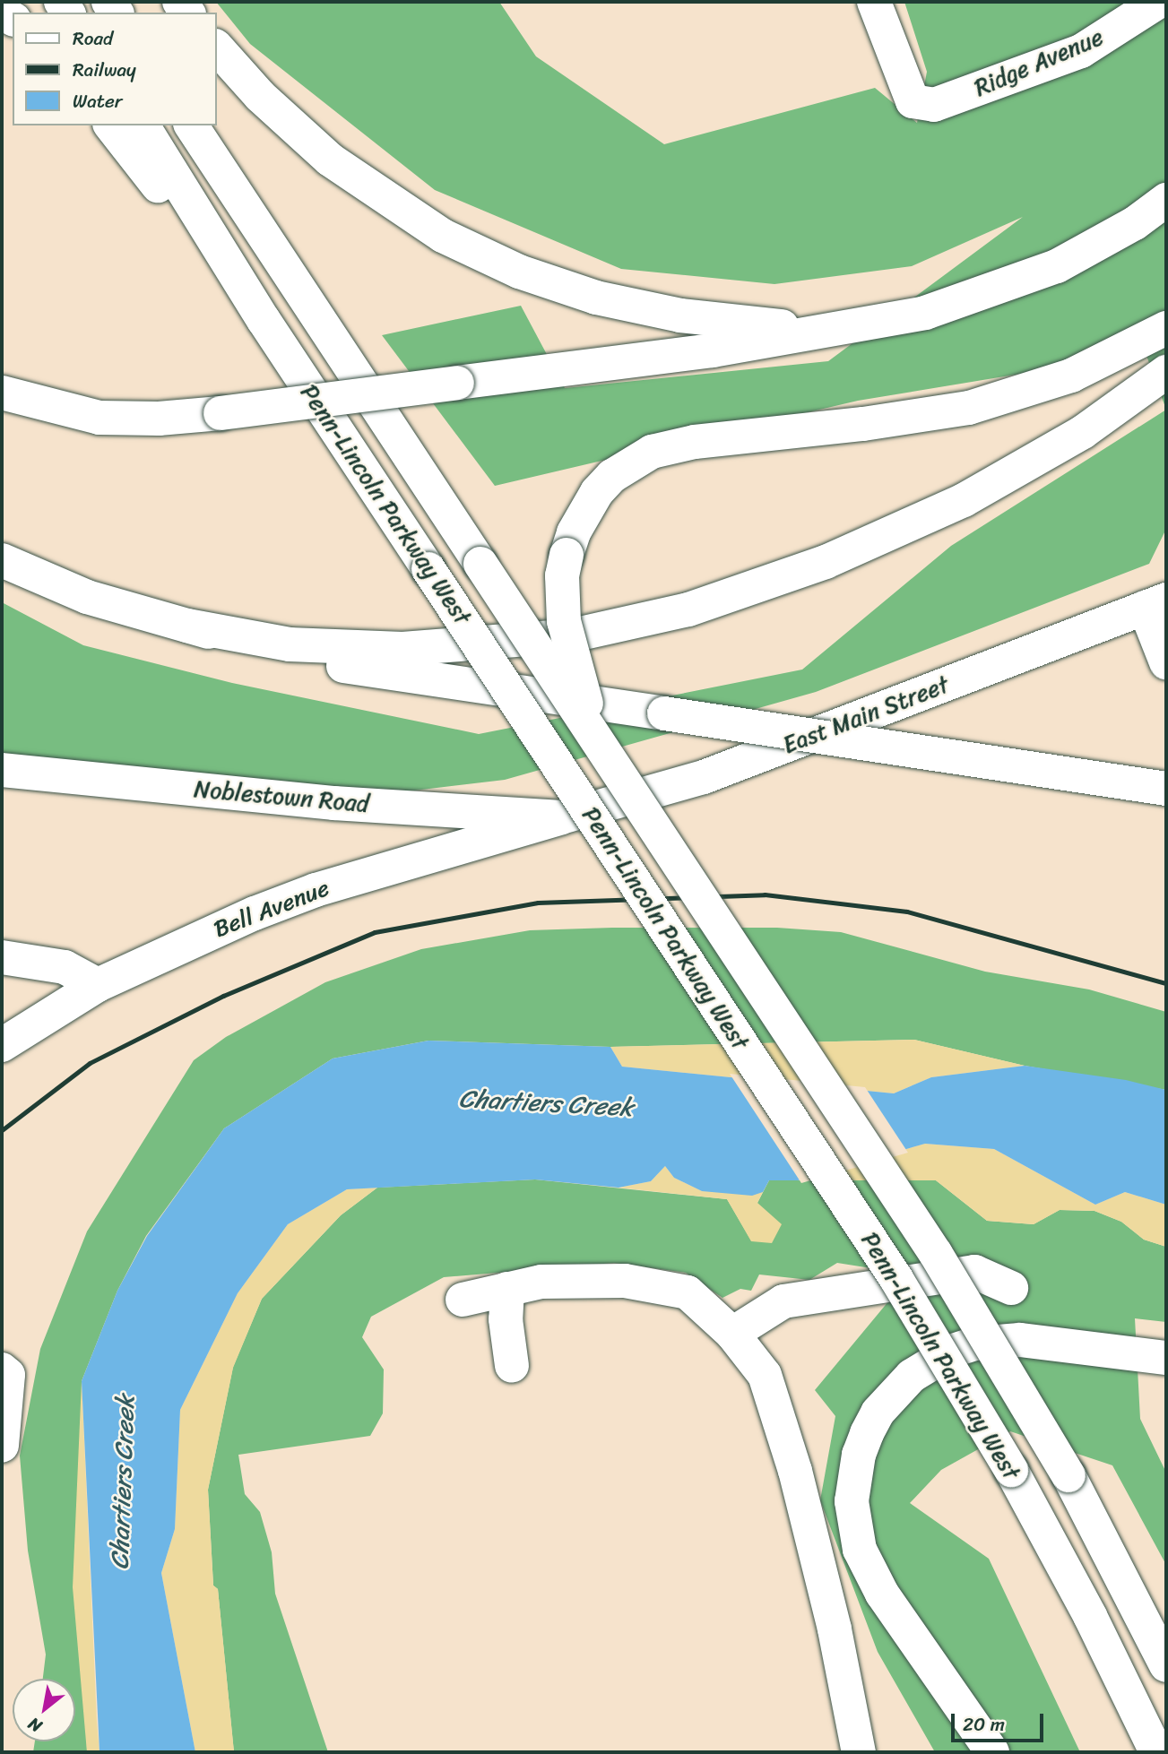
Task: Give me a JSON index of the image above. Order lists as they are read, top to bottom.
{
  "streets": {
    "main road": [
      "Ridge Avenue",
      "Penn-Lincoln Parkway West",
      "East Main Street",
      "Noblestown Road",
      "Bell Avenue"
    ]
  },
  "crossings": [
    ["East Main Street", "Noblestown Road"],
    ["East Main Street", "Bell Avenue"],
    ["Noblestown Road", "Bell Avenue"]
  ],
  "water": ["Chartiers Creek"],
  "legend": ["Road", "Railway", "Water"],
  "scale_bar": "20 m",
  "north": "bottom left"
}
